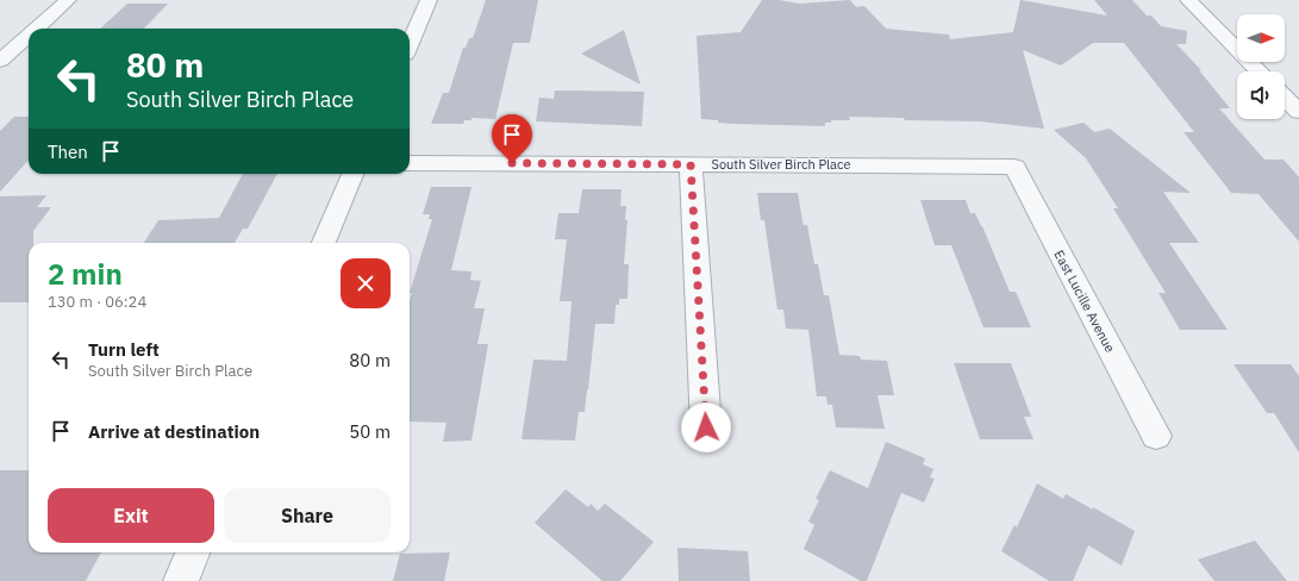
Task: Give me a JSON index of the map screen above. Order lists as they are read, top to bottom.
{
  "streets": {
    "street": ["South Silver Birch Place", "East Lucille Avenue"]
  },
  "crossings": [
    ["South Silver Birch Place", "East Lucille Avenue"]
  ],
  "north": "right",
  "page": {
    "turn": ["80 m", "South Silver Birch Place"],
    "then": "Then",
    "heading": ["2 min", "130 m · 06:24"],
    "list": [
      {
        "name": "Turn left",
        "note": "South Silver Birch Place",
        "value": "80 m"
      },
      {
        "name": "Arrive at destination",
        "value": "50 m"
      }
    ],
    "buttons": ["Exit", "Share"]
  }
}
